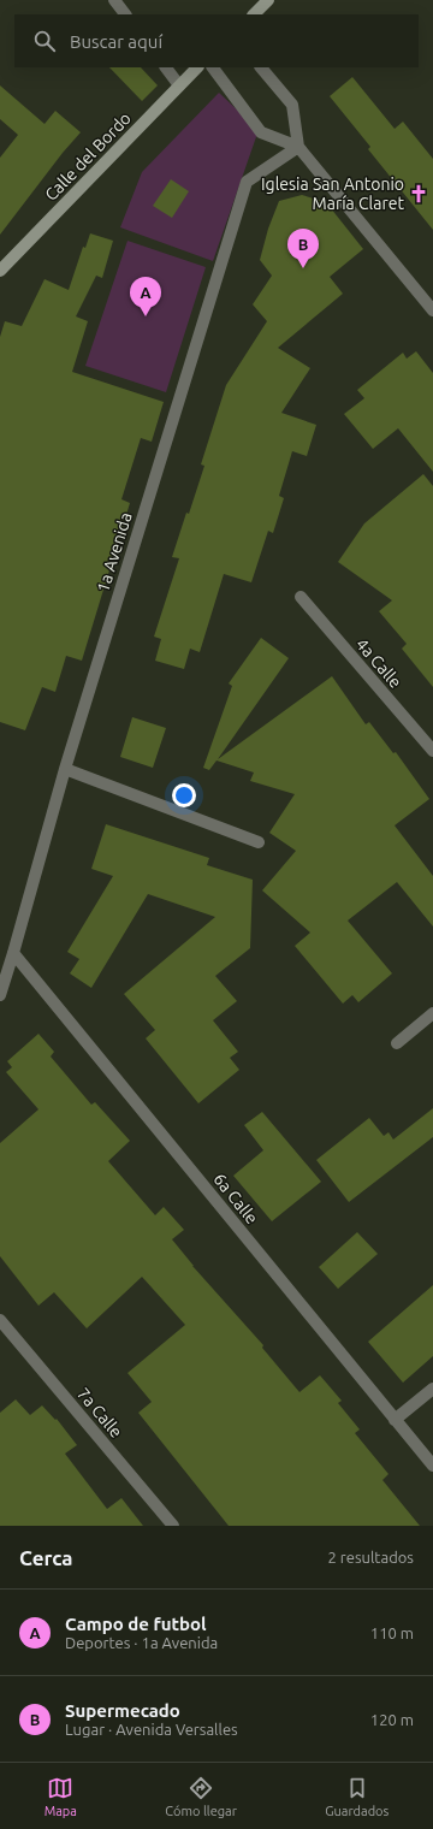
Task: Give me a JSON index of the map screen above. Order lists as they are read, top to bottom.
{
  "streets": {
    "street": [
      "Calle del Bordo",
      "1a Avenida",
      "4a Calle",
      "6a Calle",
      "7a Calle"
    ]
  },
  "crossings": [
    ["1a Avenida", "6a Calle"]
  ],
  "places": {
    "church": ["Iglesia San Antonio María Claret"]
  },
  "page": {
    "search": "Buscar aquí",
    "pins": ["B", "A"],
    "heading": ["Cerca", "2 resultados"],
    "list": [
      {
        "mark": "A",
        "name": "Campo de futbol",
        "note": "Deportes · 1a Avenida",
        "value": "110 m"
      },
      {
        "mark": "B",
        "name": "Supermecado",
        "note": "Lugar · Avenida Versalles",
        "value": "120 m"
      }
    ],
    "nav": ["Mapa", "Cómo llegar", "Guardados"]
  }
}
